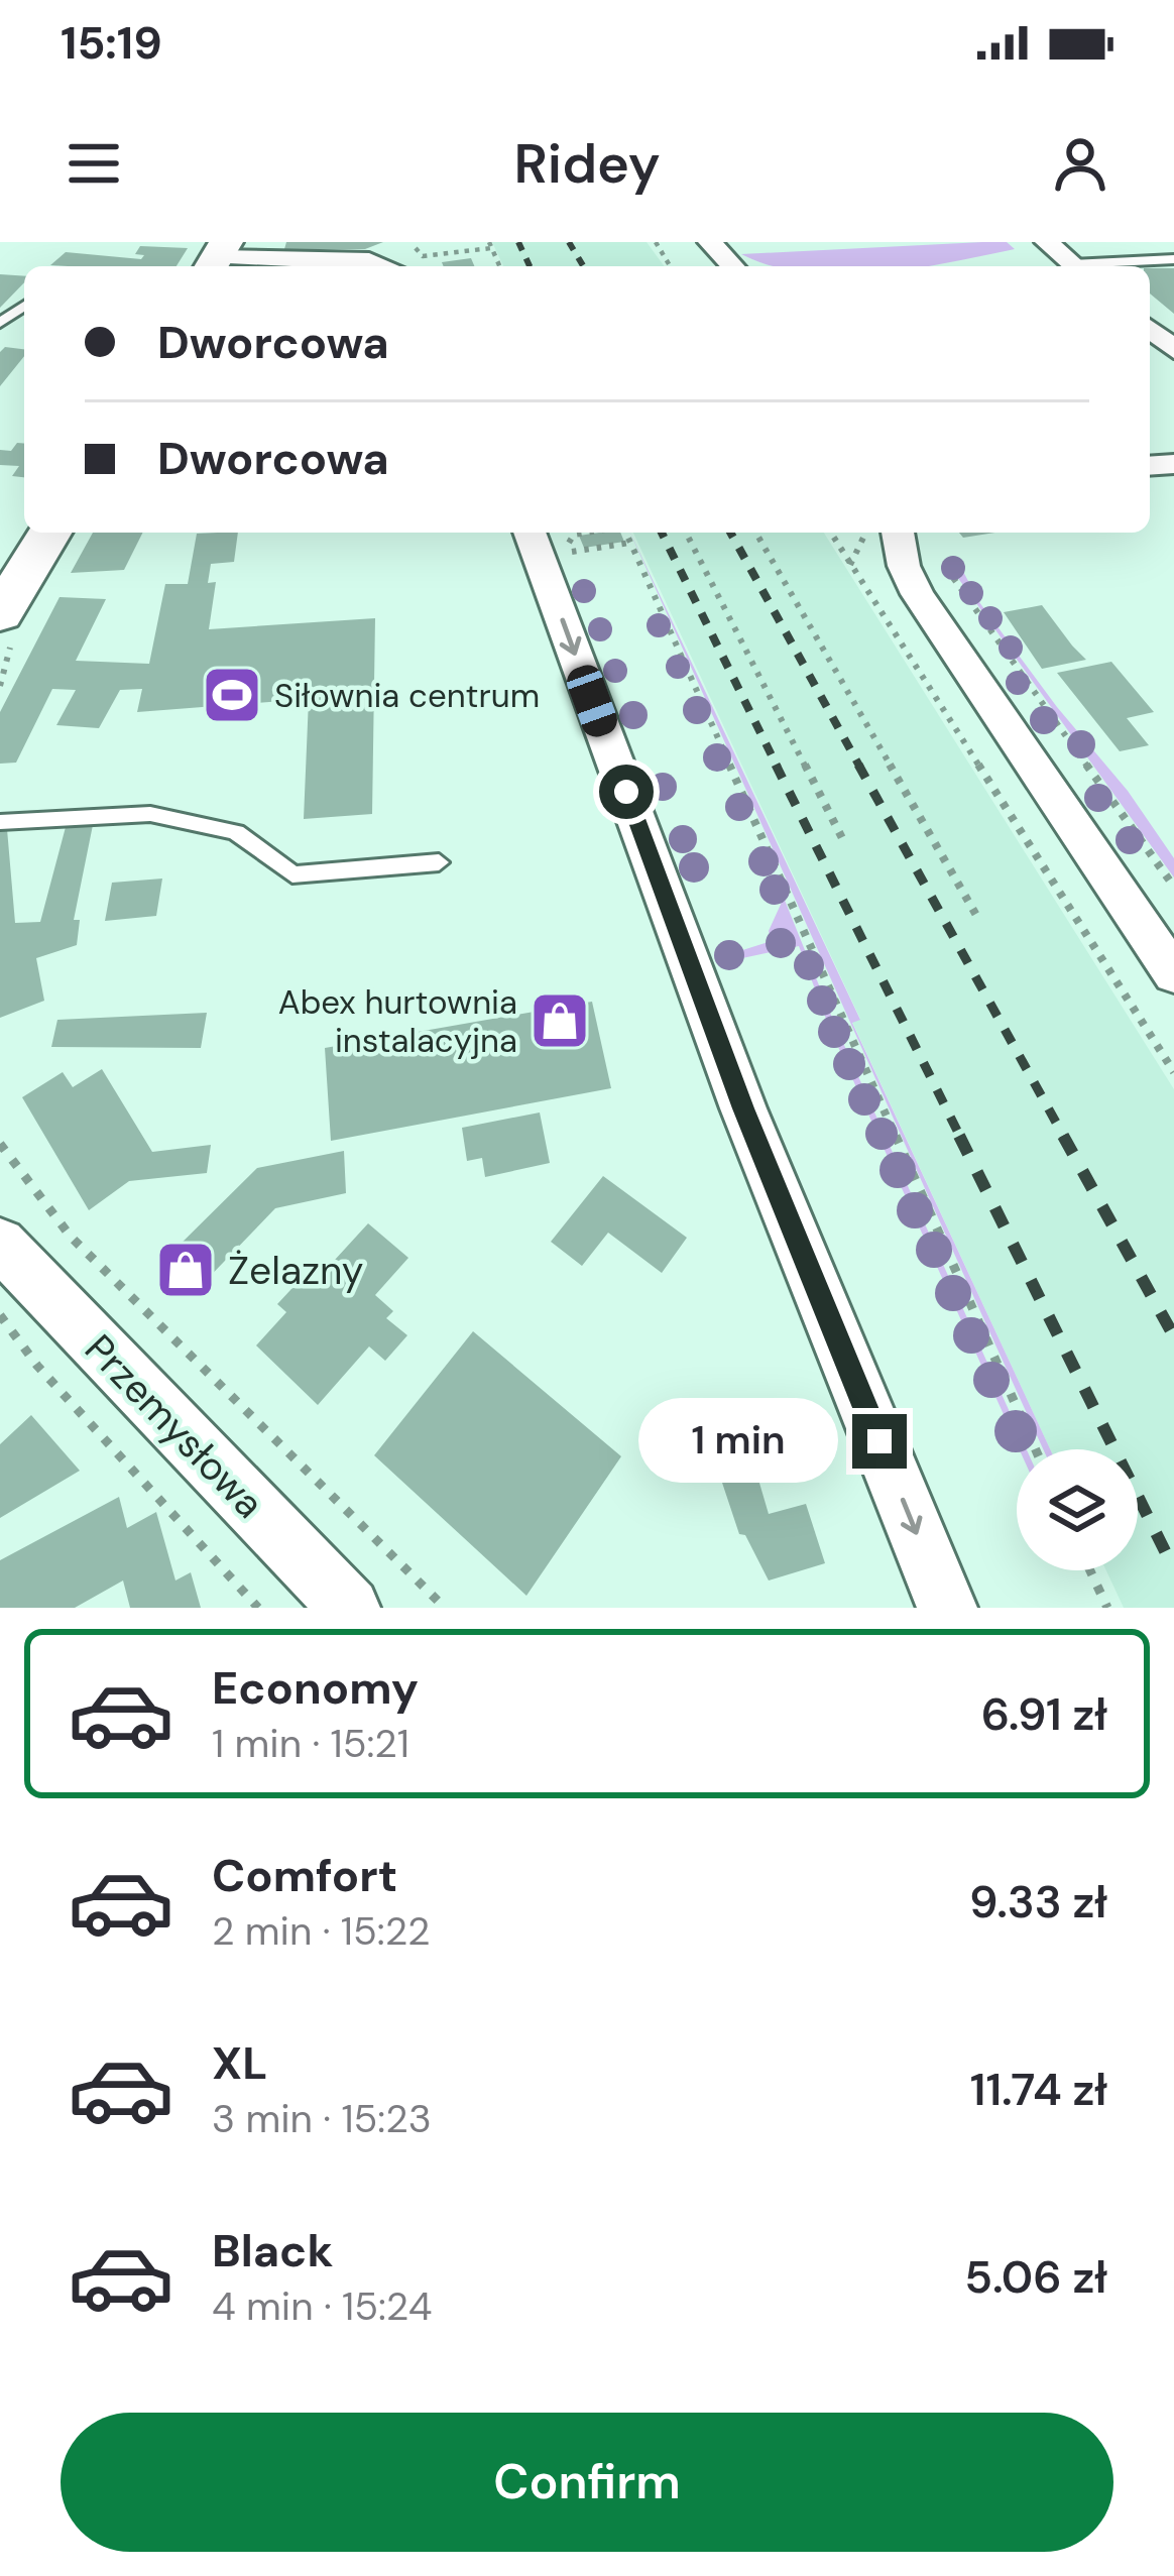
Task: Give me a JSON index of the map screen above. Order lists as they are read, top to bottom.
{
  "streets": {
    "street": ["Przemysłowa"]
  },
  "places": {
    "sports": ["Siłownia centrum"],
    "shop": ["Abex hurtownia instalacyjna", "Żelazny"]
  },
  "page": {
    "status": "15:19",
    "header": "Ridey",
    "banner": ["Dworcowa", "Dworcowa"],
    "bubble": "1 min",
    "list": [
      {
        "name": "Economy",
        "note": "1 min · 15:21",
        "value": "6.91 zł"
      },
      {
        "name": "Comfort",
        "note": "2 min · 15:22",
        "value": "9.33 zł"
      },
      {
        "name": "XL",
        "note": "3 min · 15:23",
        "value": "11.74 zł"
      },
      {
        "name": "Black",
        "note": "4 min · 15:24",
        "value": "5.06 zł"
      }
    ],
    "buttons": "Confirm"
  }
}
